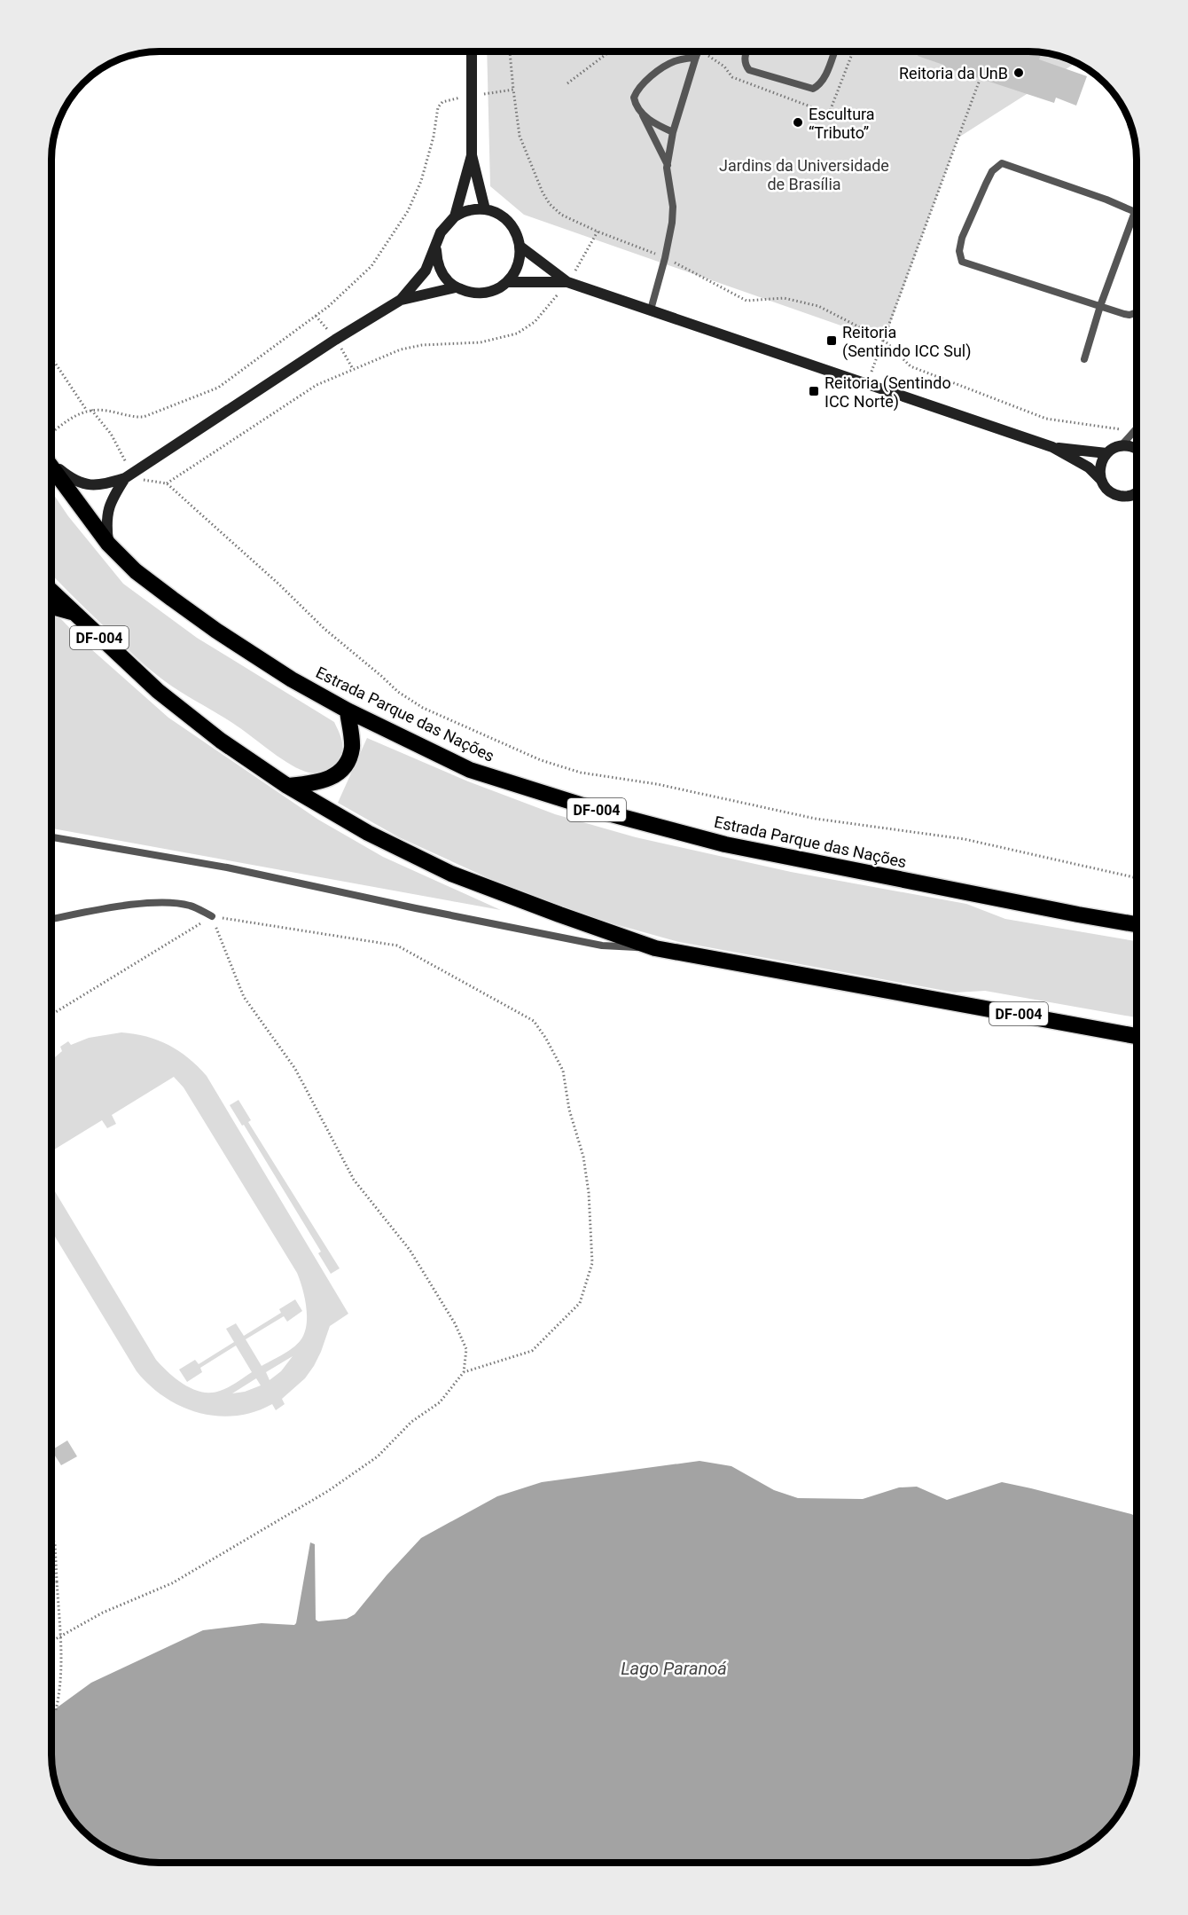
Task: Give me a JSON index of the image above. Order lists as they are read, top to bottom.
{
  "streets": {
    "highway": ["DF-004", "Estrada Parque das Nações"]
  },
  "water": ["Lago Paranoá"],
  "parks": ["Jardins da Universidade de Brasília"],
  "places": {
    "other": ["Reitoria da UnB", "Escultura “Tributo”"],
    "transit": ["Reitoria (Sentindo ICC Sul)", "Reitoria (Sentindo ICC Norte)"]
  }
}
